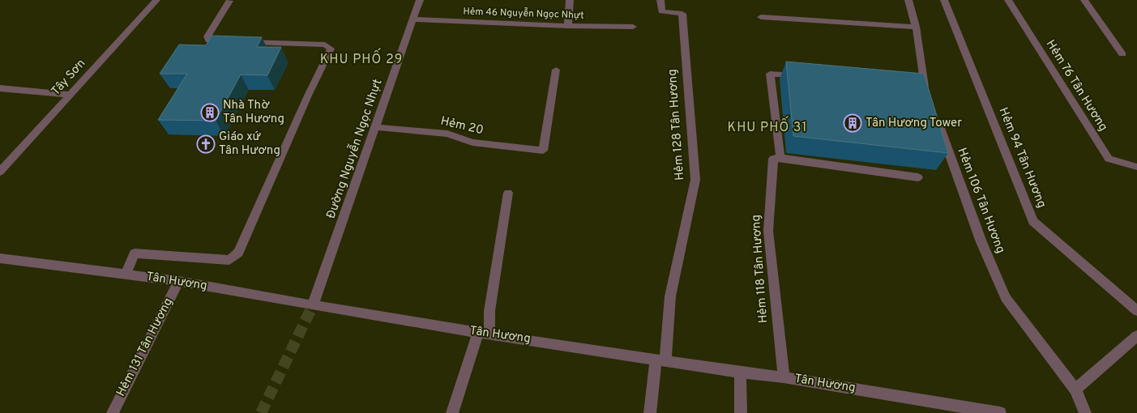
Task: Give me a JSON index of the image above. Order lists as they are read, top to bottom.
{
  "streets": {
    "street": [
      "Hẻm 46 Nguyễn Ngọc Nhựt",
      "Tây Sơn",
      "Hẻm 76 Tân Hương",
      "Hẻm 128 Tân Hương",
      "Hẻm 20",
      "Đường Nguyễn Ngọc Nhựt",
      "Hẻm 94 Tân Hương",
      "Hẻm 106 Tân Hương",
      "Hẻm 118 Tân Hương",
      "Tân Hương",
      "Hẻm 131 Tân Hương"
    ]
  },
  "crossings": [
    ["Hẻm 46 Nguyễn Ngọc Nhựt", "Đường Nguyễn Ngọc Nhựt"],
    ["Hẻm 128 Tân Hương", "Tân Hương"],
    ["Hẻm 20", "Đường Nguyễn Ngọc Nhựt"],
    ["Đường Nguyễn Ngọc Nhựt", "Tân Hương"],
    ["Hẻm 118 Tân Hương", "Tân Hương"],
    ["Tân Hương", "Hẻm 131 Tân Hương"]
  ],
  "districts": ["KHU PHỐ 29", "KHU PHỐ 31"],
  "places": {
    "building": ["Nhà Thờ Tân Hương", "Tân Hương Tower"],
    "church": ["Giáo xứ Tân Hương"]
  }
}
